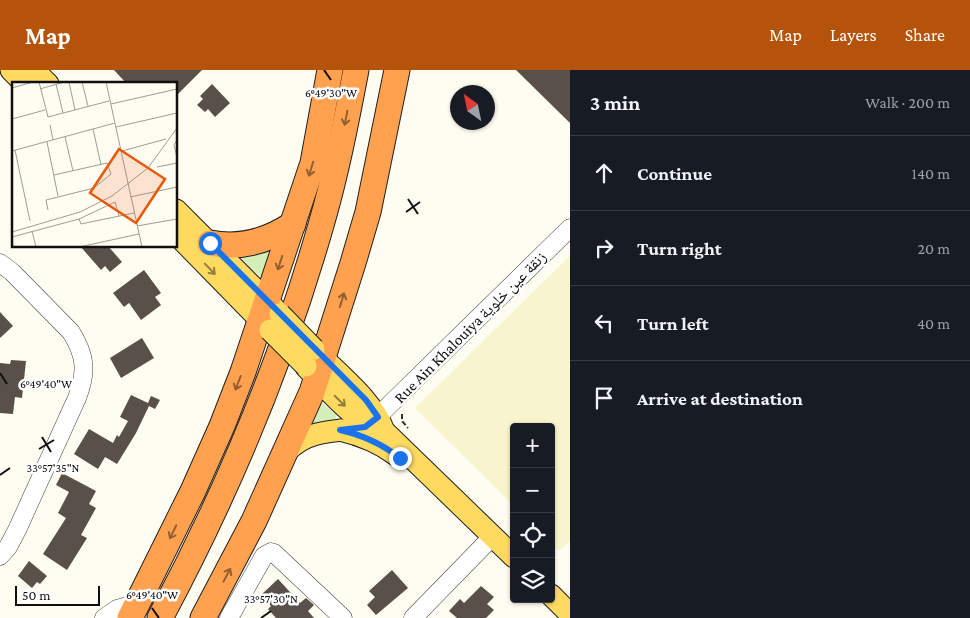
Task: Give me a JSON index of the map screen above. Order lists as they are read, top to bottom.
{
  "streets": {
    "street": ["Rue Ain Khalouiya زنقة عين خلوية"]
  },
  "scale_bar": "50 m",
  "north": "top left",
  "page": {
    "header": "Map",
    "nav": ["Map", "Layers", "Share"],
    "heading": ["3 min", "Walk · 200 m"],
    "list": [
      ["Continue", "140 m"],
      ["Turn right", "20 m"],
      ["Turn left", "40 m"],
      "Arrive at destination"
    ],
    "map_buttons": ["+", "−"],
    "scale": "50 m"
  },
  "coordinates": [
    "6°49'30\"W",
    "6°49'40\"W",
    "33°57'35\"N",
    "33°57'30\"N"
  ]
}
